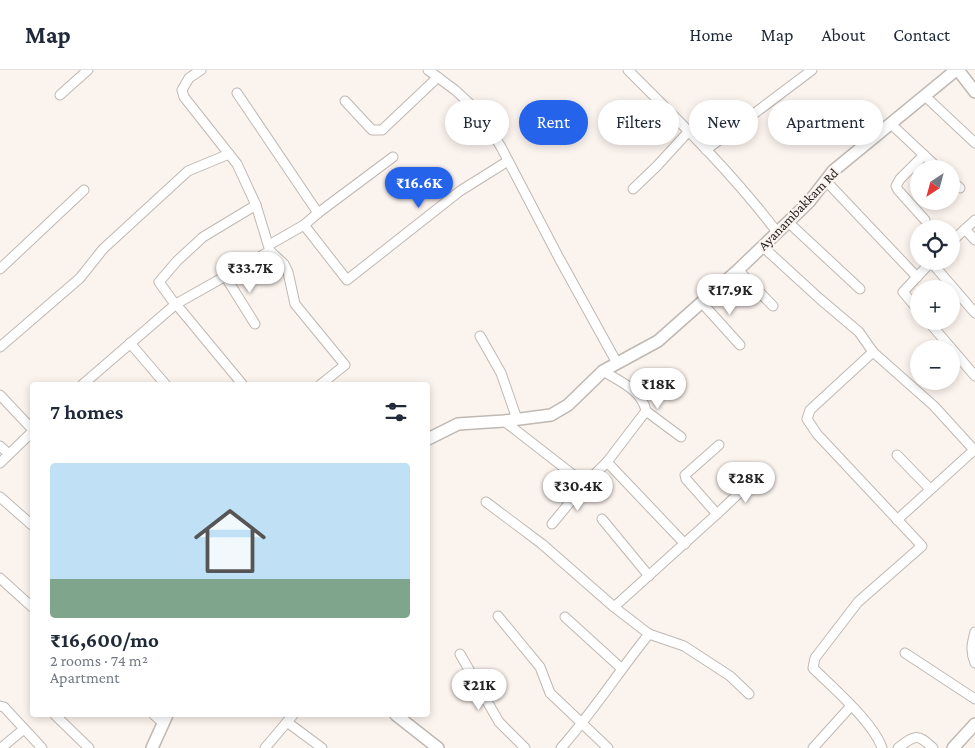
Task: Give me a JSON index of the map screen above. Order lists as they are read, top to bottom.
{
  "streets": {
    "street": ["Ayanambakkam Rd"]
  },
  "north": "bottom left",
  "page": {
    "header": "Map",
    "nav": [
      "Home",
      "Map",
      "About",
      "Contact"
    ],
    "chip": [
      "Buy",
      "Rent",
      "Filters",
      "New",
      "Apartment"
    ],
    "map_buttons": ["+", "−"],
    "price": [
      "₹16.6K",
      "₹33.7K",
      "₹17.9K",
      "₹18K",
      "₹28K",
      "₹30.4K",
      "₹21K"
    ],
    "heading": "7 homes",
    "list": [
      {
        "name": "₹16,600/mo",
        "note": "2 rooms · 74 m² · Apartment"
      }
    ]
  }
}
